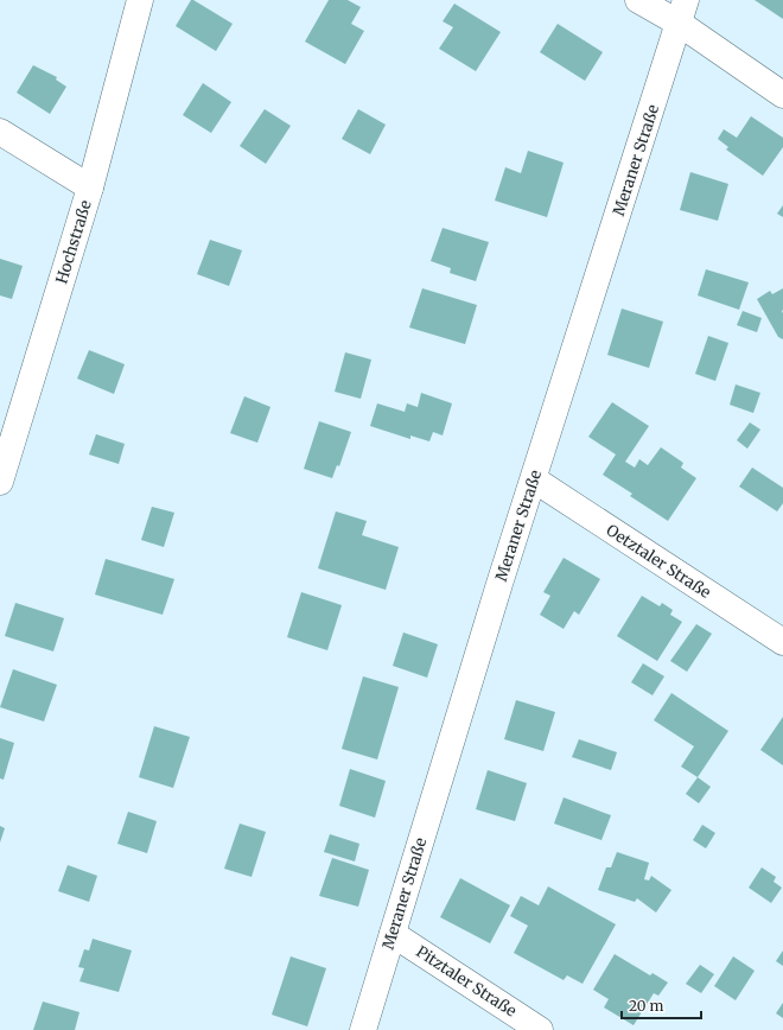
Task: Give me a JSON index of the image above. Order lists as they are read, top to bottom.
{
  "streets": {
    "street": [
      "Meraner Straße",
      "Hochstraße",
      "Oetztaler Straße",
      "Pitztaler Straße"
    ]
  },
  "crossings": [
    ["Meraner Straße", "Oetztaler Straße"],
    ["Meraner Straße", "Pitztaler Straße"]
  ],
  "scale_bar": "20 m"
}
